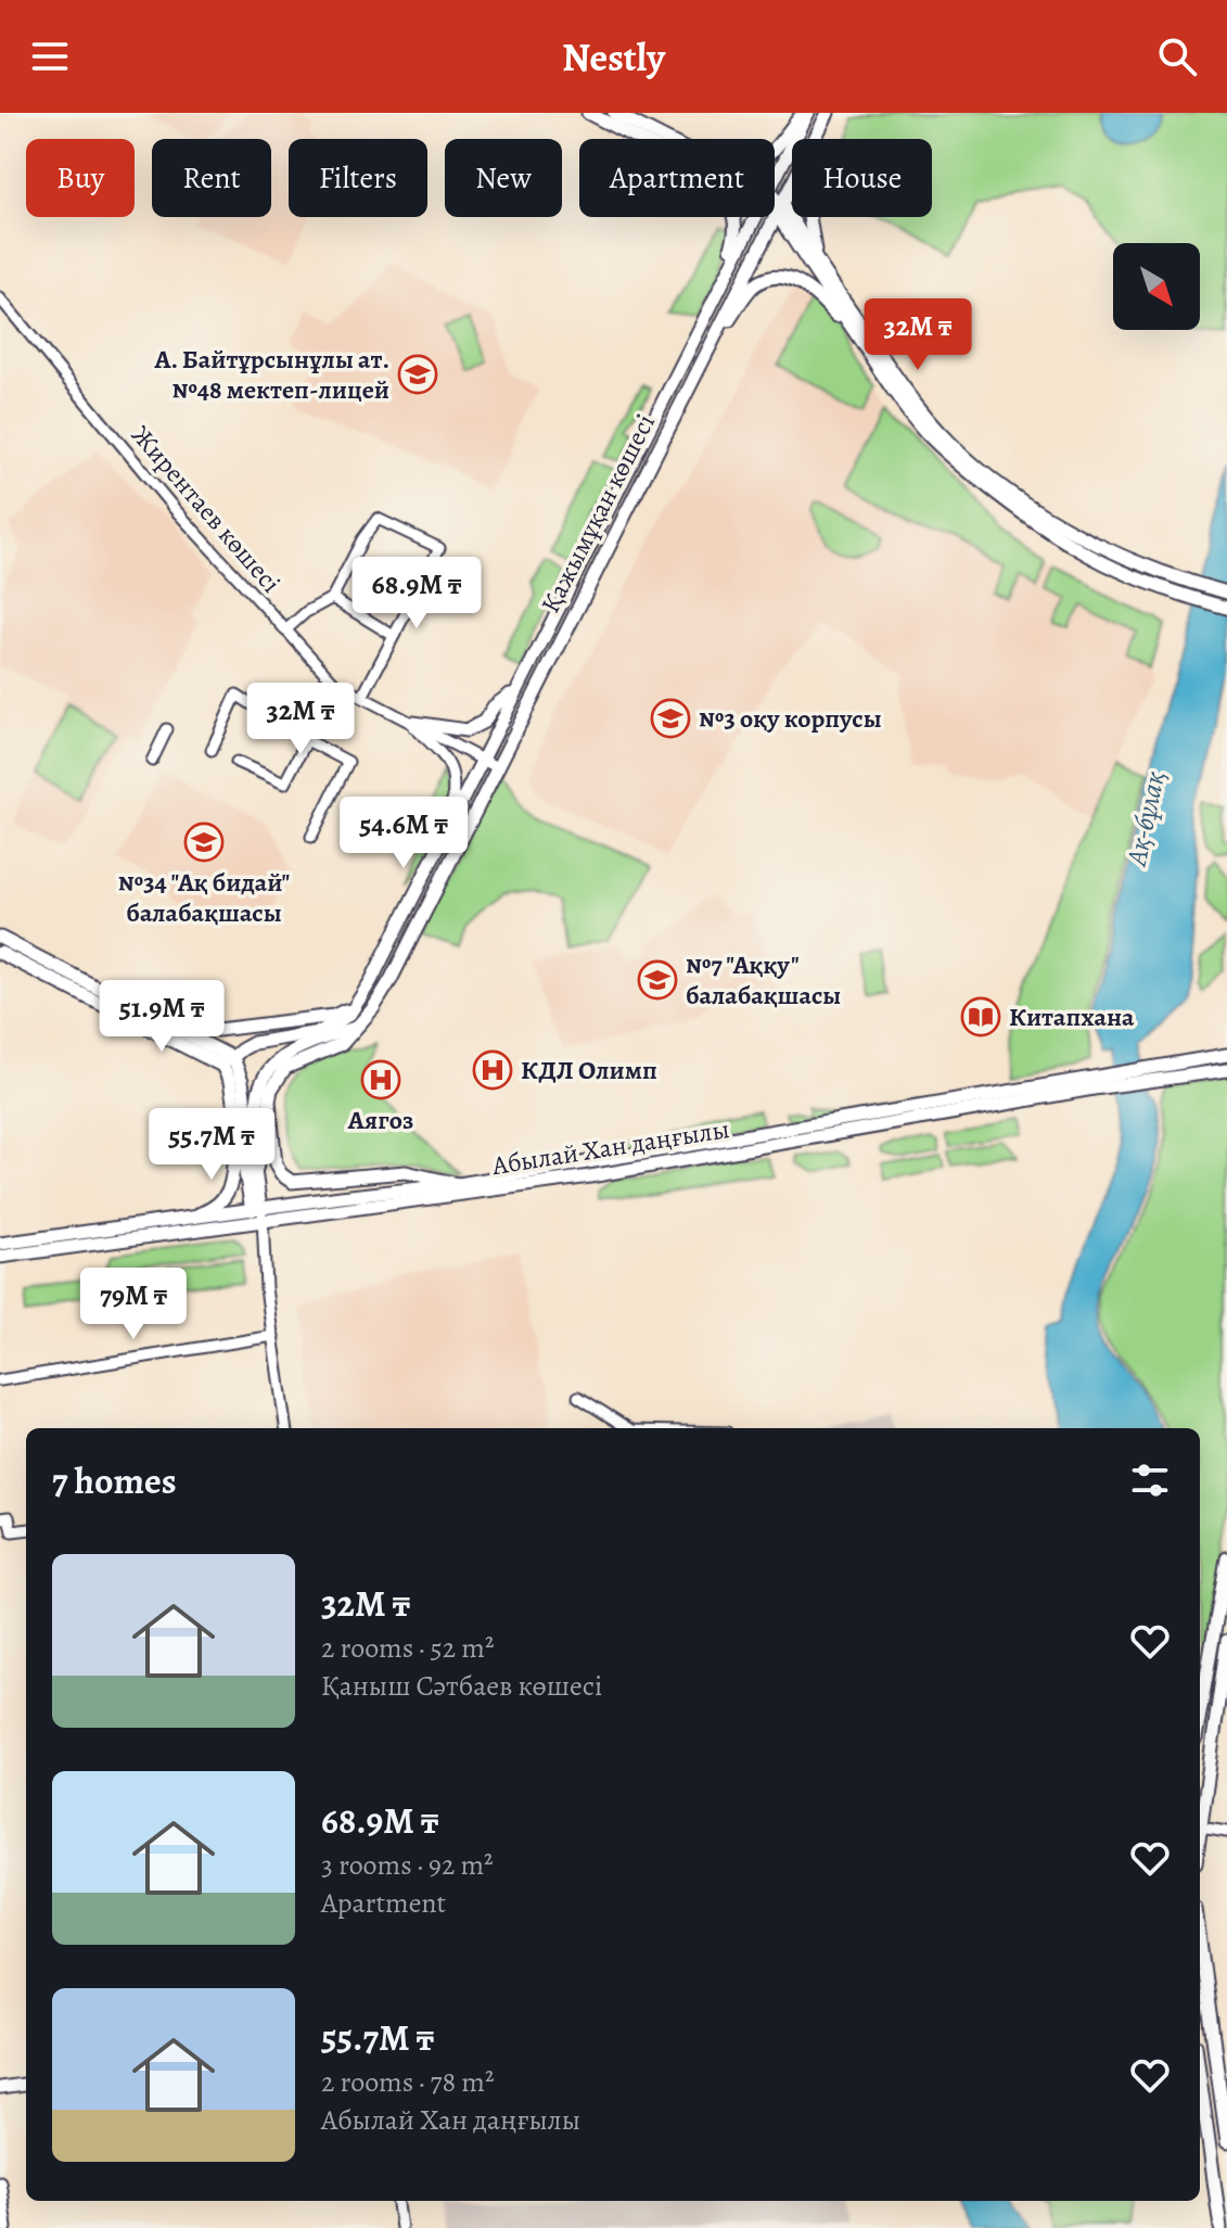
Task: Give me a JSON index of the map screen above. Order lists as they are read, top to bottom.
{
  "streets": {
    "main road": ["Қажымұқан көшесі", "Абылай Хан даңғылы"],
    "street": ["Жирентаев көшесі"]
  },
  "crossings": [
    ["Жирентаев көшесі", "Қажымұқан көшесі"]
  ],
  "water": ["Ақ-бұлақ"],
  "places": {
    "school or university": [
      "А. Байтұрсынұлы ат. №48 мектеп-лицей",
      "№3 оқу корпусы",
      "№34 \"Ақ бидай\" балабақшасы",
      "№7 \"Аққу\" балабақшасы"
    ],
    "library": ["Китапхана"],
    "hospital": ["КДЛ Олимп", "Аягоз"]
  },
  "north": "bottom right",
  "page": {
    "header": "Nestly",
    "chip": [
      "Buy",
      "Rent",
      "Filters",
      "New",
      "Apartment",
      "House"
    ],
    "price": [
      "32M ₸",
      "68.9M ₸",
      "32M ₸",
      "54.6M ₸",
      "51.9M ₸",
      "55.7M ₸",
      "79M ₸"
    ],
    "heading": "7 homes",
    "list": [
      {
        "name": "32M ₸",
        "note": "2 rooms · 52 m² · Қаныш Сәтбаев көшесі"
      },
      {
        "name": "68.9M ₸",
        "note": "3 rooms · 92 m² · Apartment"
      },
      {
        "name": "55.7M ₸",
        "note": "2 rooms · 78 m² · Абылай Хан даңғылы"
      }
    ]
  }
}
